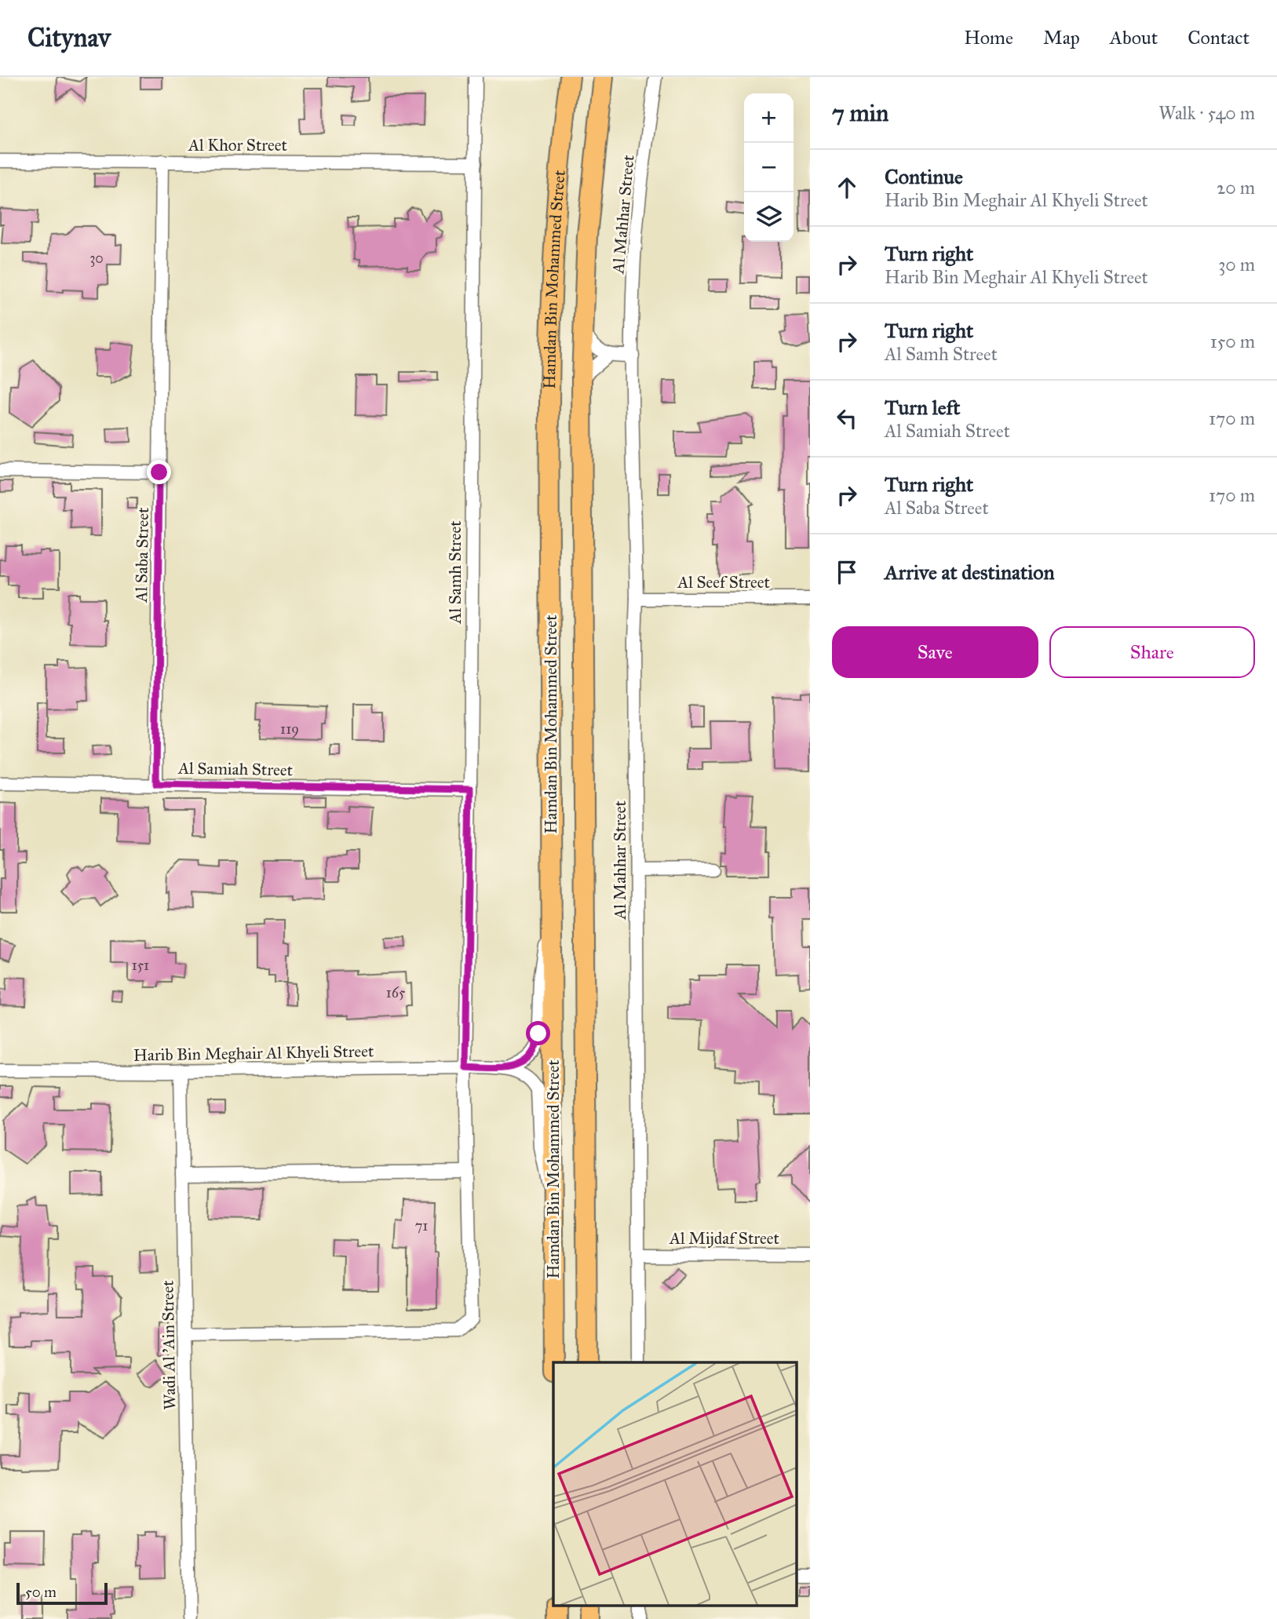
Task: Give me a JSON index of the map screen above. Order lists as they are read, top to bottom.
{
  "streets": {
    "main road": ["Hamdan Bin Mohammed Street"],
    "street": [
      "Al Khor Street",
      "Al Mahhar Street",
      "Al Saba Street",
      "Al Samh Street",
      "Al Seef Street",
      "Al Samiah Street",
      "Harib Bin Meghair Al Khyeli Street",
      "Al Mijdaf Street",
      "Wadi Al 'Ain Street"
    ]
  },
  "crossings": [
    ["Al Khor Street", "Al Saba Street"],
    ["Al Khor Street", "Al Samh Street"],
    ["Al Mahhar Street", "Al Seef Street"],
    ["Al Mahhar Street", "Al Mijdaf Street"],
    ["Hamdan Bin Mohammed Street", "Harib Bin Meghair Al Khyeli Street"],
    ["Al Saba Street", "Al Samiah Street"],
    ["Al Samh Street", "Al Samiah Street"],
    ["Al Samh Street", "Harib Bin Meghair Al Khyeli Street"],
    ["Al Samh Street", "Wadi Al 'Ain Street"],
    ["Harib Bin Meghair Al Khyeli Street", "Wadi Al 'Ain Street"]
  ],
  "house_numbers": [
    "30",
    "119",
    "151",
    "165",
    "71"
  ],
  "scale_bar": "50 m",
  "page": {
    "header": "Citynav",
    "nav": [
      "Home",
      "Map",
      "About",
      "Contact"
    ],
    "heading": ["7 min", "Walk · 540 m"],
    "map_buttons": ["+", "−"],
    "list": [
      ["Continue", "Harib Bin Meghair Al Khyeli Street", "20 m"],
      ["Turn right", "Harib Bin Meghair Al Khyeli Street", "30 m"],
      ["Turn right", "Al Samh Street", "150 m"],
      ["Turn left", "Al Samiah Street", "170 m"],
      ["Turn right", "Al Saba Street", "170 m"],
      "Arrive at destination"
    ],
    "buttons": ["Save", "Share"],
    "scale": "50 m"
  }
}
